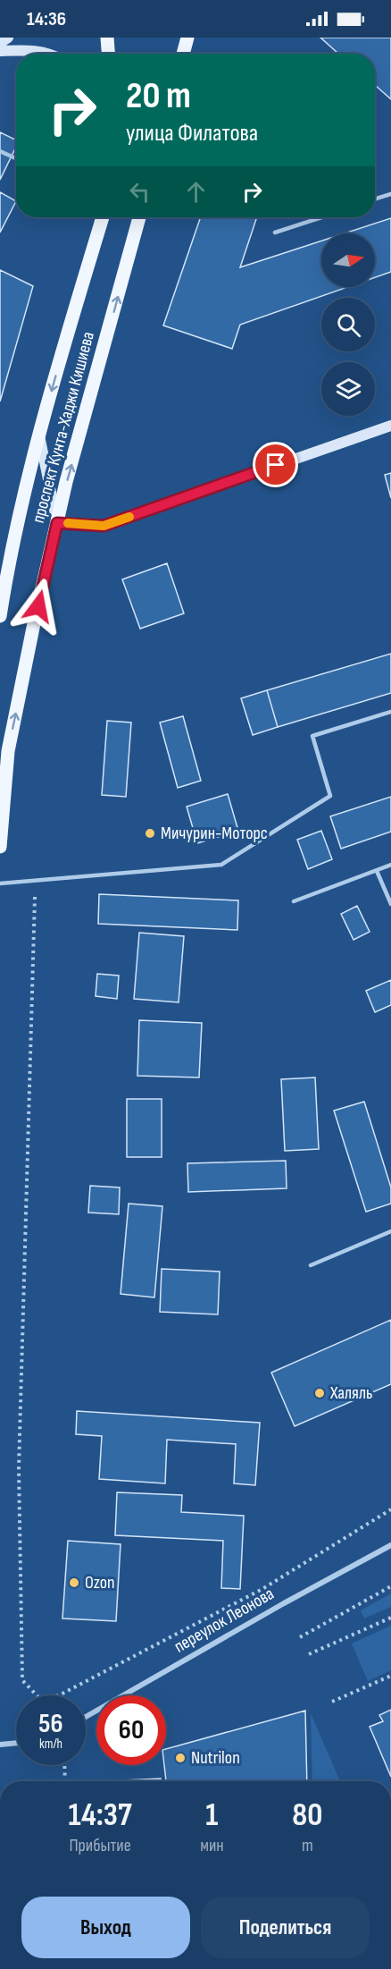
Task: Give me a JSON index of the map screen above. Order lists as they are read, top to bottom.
{
  "streets": {
    "main road": ["проспект Кунта-Хаджи Кишиева"],
    "street": ["переулок Леонова"]
  },
  "places": [
    "Мичурин-Моторс",
    "Халяль",
    "Ozon",
    "Nutrilon"
  ],
  "north": "right",
  "page": {
    "status": "14:36",
    "turn": ["20 m", "улица Филатова"],
    "speed": "56 km/h",
    "limit": "60",
    "eta": [
      "14:37",
      "Прибытие",
      "1",
      "мин",
      "80",
      "m"
    ],
    "buttons": ["Выход", "Поделиться"]
  }
}
